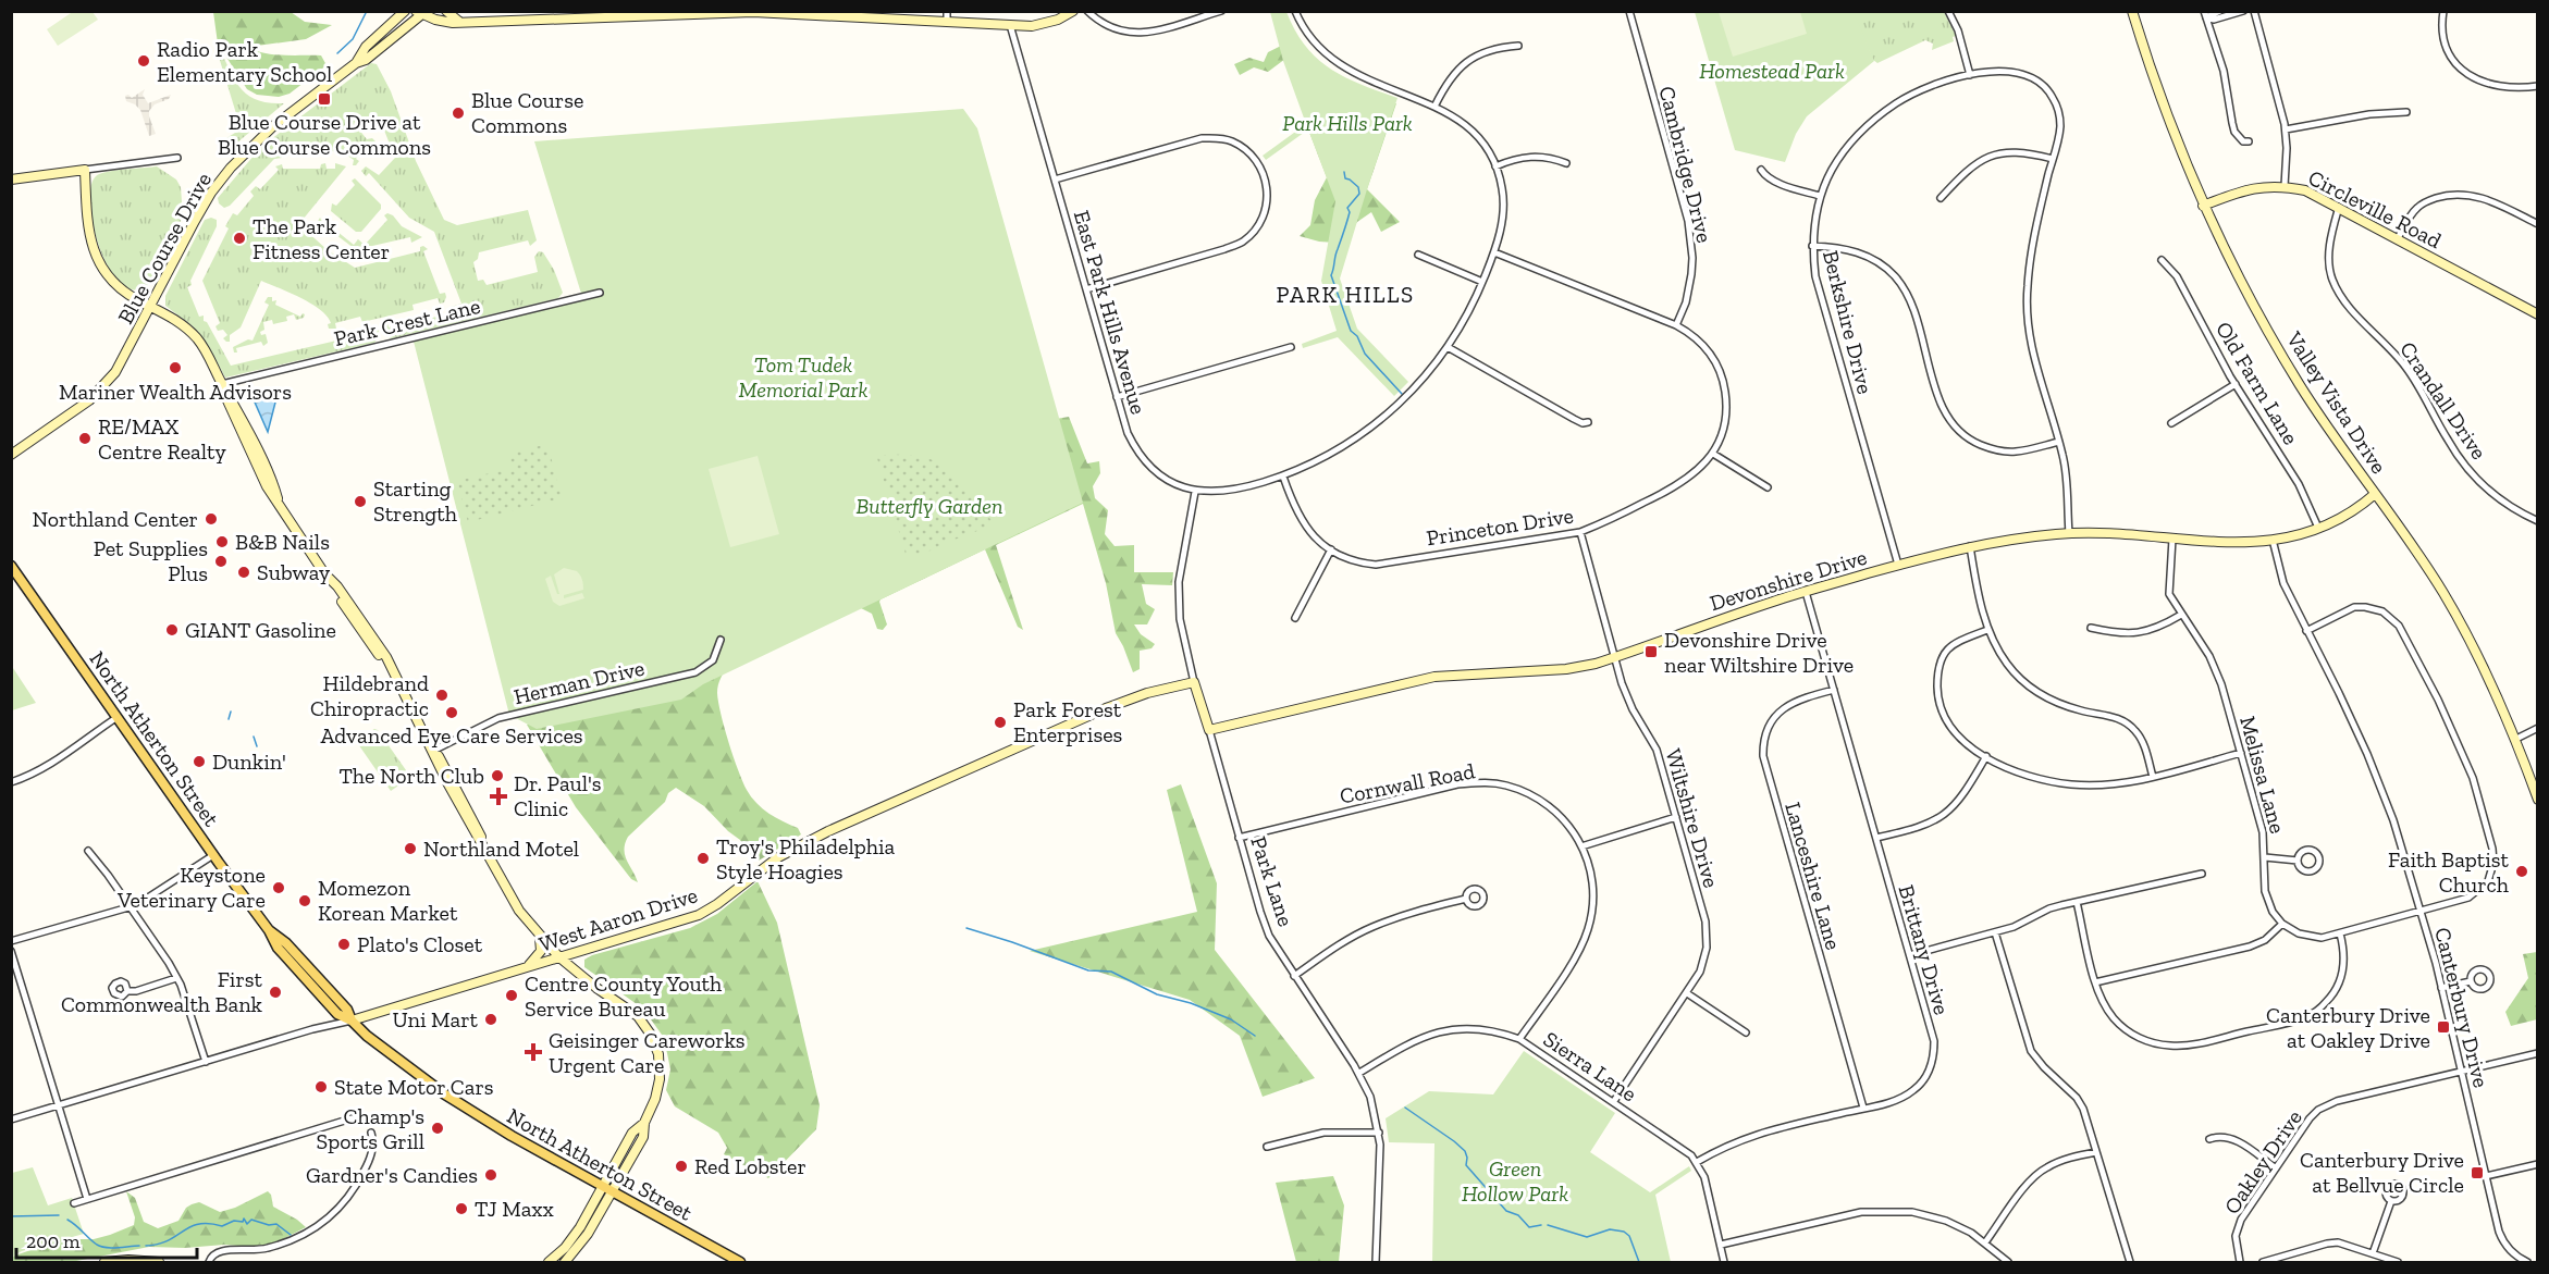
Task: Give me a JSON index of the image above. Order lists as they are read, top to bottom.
{
  "streets": {
    "main road": ["North Atherton Street"],
    "street": [
      "Cambridge Drive",
      "Circleville Road",
      "Blue Course Drive",
      "East Park Hills Avenue",
      "Park Crest Lane",
      "Berkshire Drive",
      "Old Farm Lane",
      "Crandall Drive",
      "Valley Vista Drive",
      "Princeton Drive",
      "Devonshire Drive",
      "Herman Drive",
      "Melissa Lane",
      "Cornwall Road",
      "Wiltshire Drive",
      "Lanceshire Lane",
      "Park Lane",
      "West Aaron Drive",
      "Brittany Drive",
      "Canterbury Drive",
      "Sierra Lane",
      "Oakley Drive"
    ]
  },
  "crossings": [
    ["Cambridge Drive", "Princeton Drive"],
    ["Circleville Road", "Crandall Drive"],
    ["East Park Hills Avenue", "Princeton Drive"],
    ["East Park Hills Avenue", "Park Lane"],
    ["Berkshire Drive", "Devonshire Drive"],
    ["Old Farm Lane", "Devonshire Drive"],
    ["Valley Vista Drive", "Devonshire Drive"],
    ["Princeton Drive", "Wiltshire Drive"],
    ["Devonshire Drive", "Melissa Lane"],
    ["Devonshire Drive", "Wiltshire Drive"],
    ["Devonshire Drive", "Park Lane"],
    ["Devonshire Drive", "Brittany Drive"],
    ["Devonshire Drive", "Canterbury Drive"],
    ["North Atherton Street", "West Aaron Drive"],
    ["Cornwall Road", "Park Lane"],
    ["Cornwall Road", "Sierra Lane"],
    ["Wiltshire Drive", "Sierra Lane"],
    ["Lanceshire Lane", "Brittany Drive"],
    ["Park Lane", "West Aaron Drive"],
    ["Park Lane", "Sierra Lane"],
    ["Brittany Drive", "Sierra Lane"],
    ["Canterbury Drive", "Oakley Drive"]
  ],
  "districts": ["PARK HILLS"],
  "parks": [
    "Homestead Park",
    "Park Hills Park",
    "Tom Tudek Memorial Park",
    "Butterfly Garden",
    "Green Hollow Park"
  ],
  "places": {
    "other": [
      "Radio Park Elementary School",
      "Blue Course Commons",
      "The Park Fitness Center",
      "Mariner Wealth Advisors",
      "RE/MAX Centre Realty",
      "Starting Strength",
      "Northland Center",
      "B&B Nails",
      "Pet Supplies Plus",
      "Subway",
      "GIANT Gasoline",
      "Hildebrand Chiropractic",
      "Advanced Eye Care Services",
      "Park Forest Enterprises",
      "Dunkin'",
      "The North Club",
      "Northland Motel",
      "Troy's Philadelphia Style Hoagies",
      "Faith Baptist Church",
      "Keystone Veterinary Care",
      "Momezon Korean Market",
      "Plato's Closet",
      "First Commonwealth Bank",
      "Centre County Youth Service Bureau",
      "Uni Mart",
      "State Motor Cars",
      "Champ's Sports Grill",
      "Red Lobster",
      "Gardner's Candies",
      "TJ Maxx"
    ],
    "transit": [
      "Blue Course Drive at Blue Course Commons",
      "Devonshire Drive near Wiltshire Drive",
      "Canterbury Drive at Oakley Drive",
      "Canterbury Drive at Bellvue Circle"
    ],
    "health": ["Dr. Paul's Clinic", "Geisinger Careworks Urgent Care"]
  },
  "scale_bar": "200 m"
}
